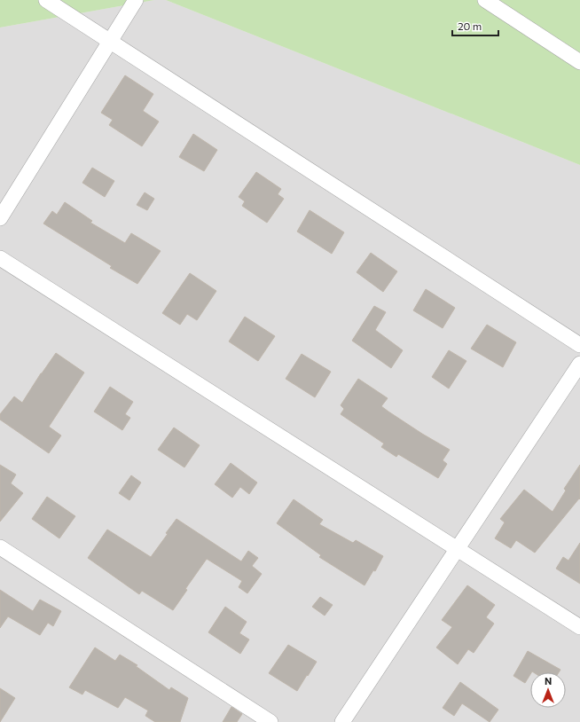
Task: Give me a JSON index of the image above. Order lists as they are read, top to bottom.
{
  "scale_bar": "20 m",
  "north": "top"
}
